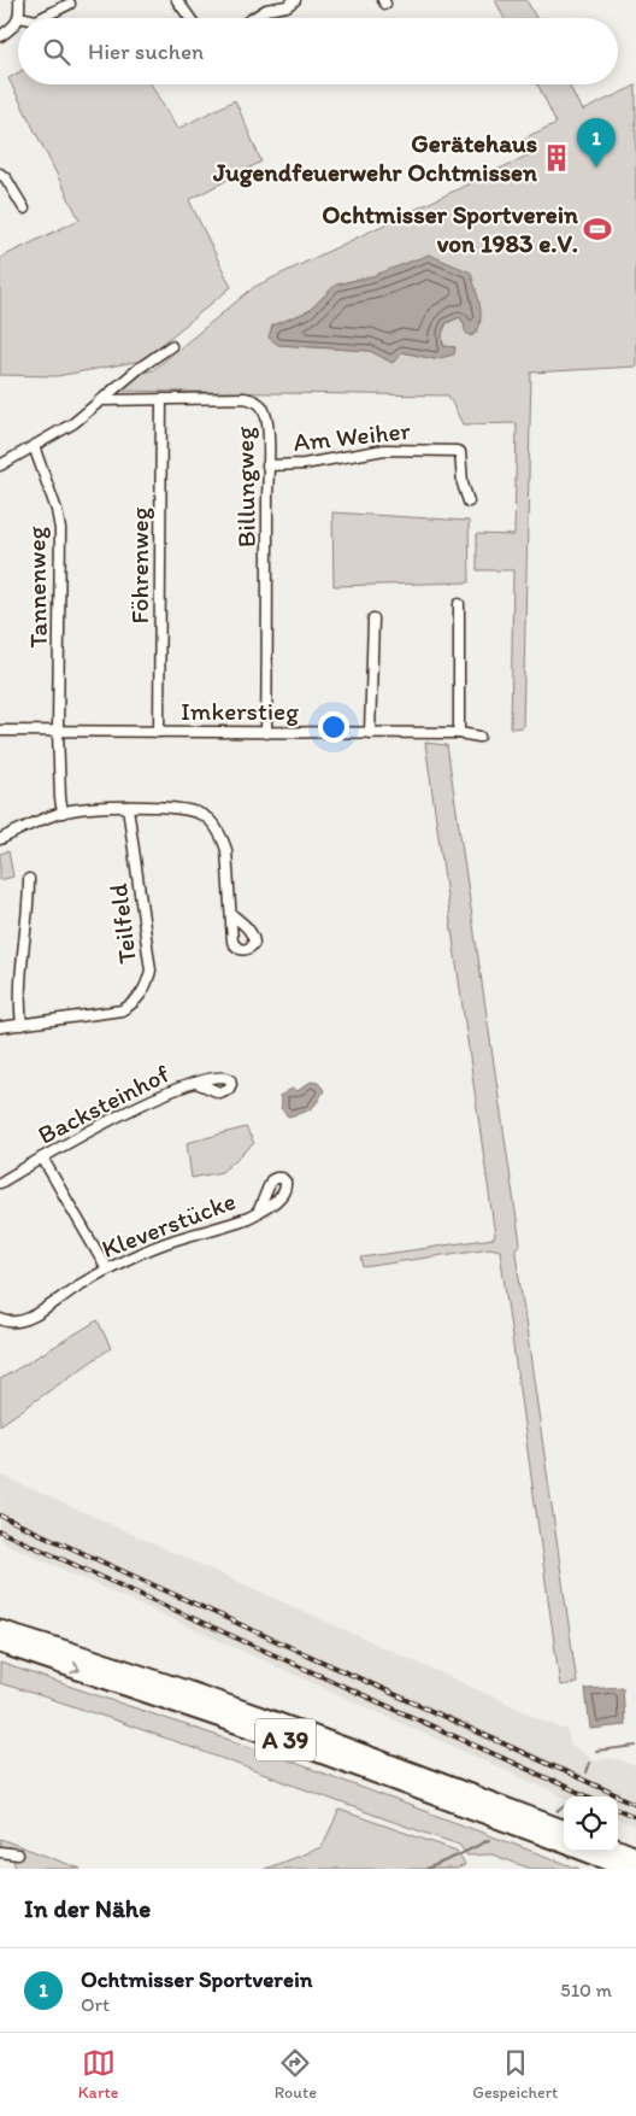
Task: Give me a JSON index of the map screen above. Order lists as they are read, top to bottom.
{
  "streets": {
    "highway": ["A 39"],
    "street": [
      "Am Weiher",
      "Billungweg",
      "Föhrenweg",
      "Tannenweg",
      "Imkerstieg",
      "Teilfeld",
      "Backsteinhof",
      "Kleverstücke"
    ]
  },
  "crossings": [
    ["Am Weiher", "Billungweg"],
    ["Billungweg", "Föhrenweg"],
    ["Billungweg", "Imkerstieg"],
    ["Föhrenweg", "Imkerstieg"],
    ["Tannenweg", "Imkerstieg"]
  ],
  "places": {
    "building": ["Gerätehaus Jugendfeuerwehr Ochtmissen"],
    "sports": ["Ochtmisser Sportverein von 1983 e.V."]
  },
  "page": {
    "search": "Hier suchen",
    "pins": "1",
    "heading": "In der Nähe",
    "list": [
      {
        "mark": "1",
        "name": "Ochtmisser Sportverein",
        "note": "Ort",
        "value": "510 m"
      }
    ],
    "nav": ["Karte", "Route", "Gespeichert"]
  }
}
